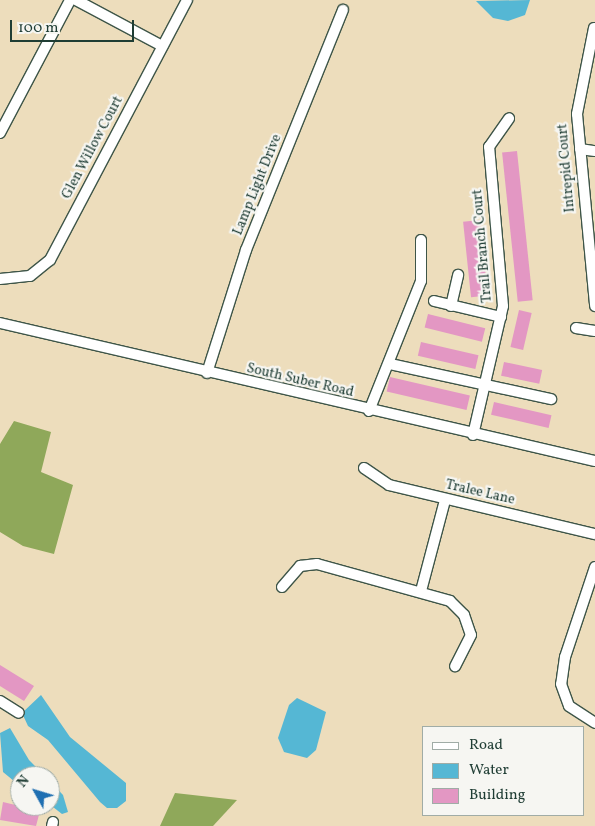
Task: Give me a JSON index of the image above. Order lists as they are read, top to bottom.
{
  "streets": {
    "street": [
      "Glen Willow Court",
      "Intrepid Court",
      "Lamp Light Drive",
      "Trail Branch Court",
      "South Suber Road",
      "Tralee Lane"
    ]
  },
  "crossings": [
    ["Lamp Light Drive", "South Suber Road"],
    ["Trail Branch Court", "South Suber Road"]
  ],
  "legend": ["Road", "Water", "Building"],
  "scale_bar": "100 m",
  "north": "top left"
}
